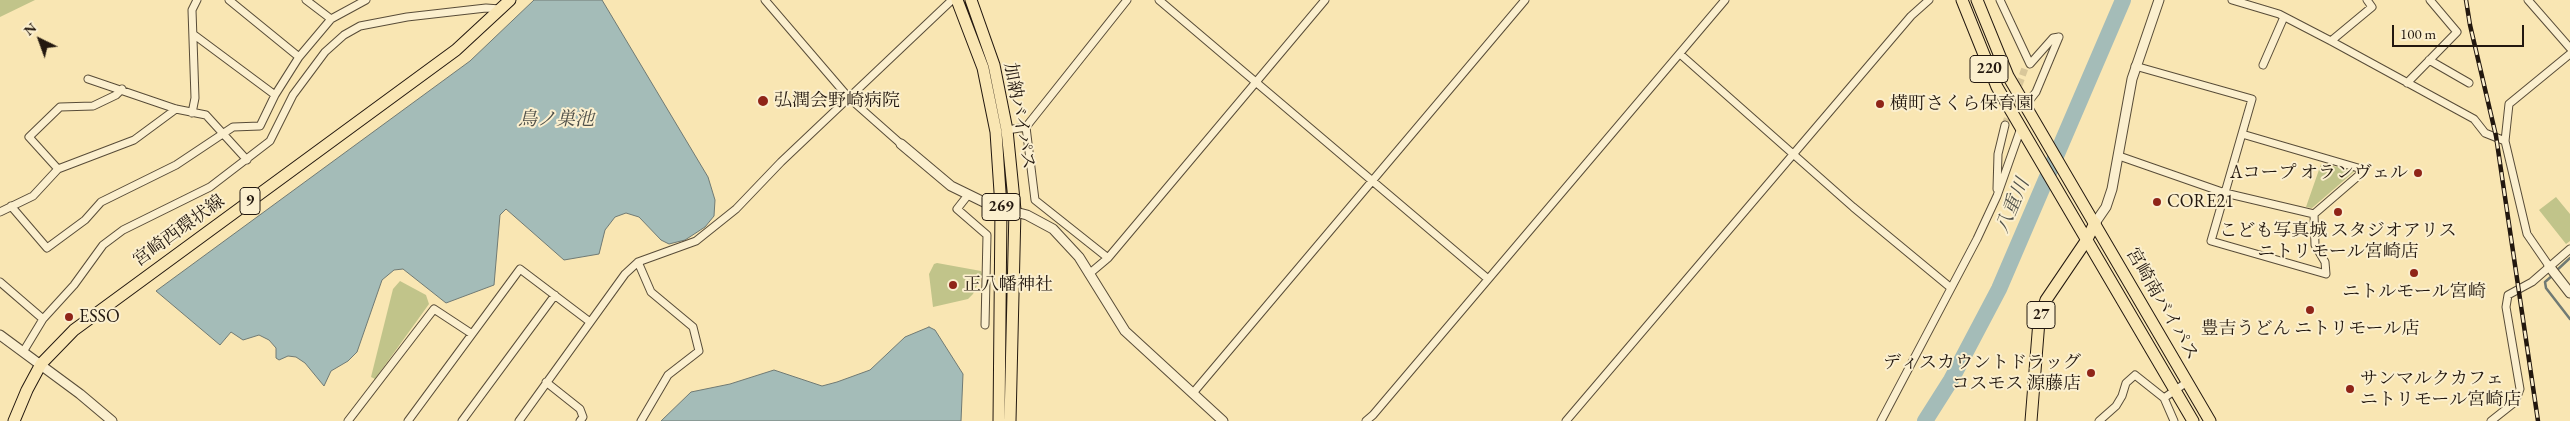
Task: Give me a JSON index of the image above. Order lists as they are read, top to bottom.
{
  "streets": {
    "main road": [
      "220",
      "加納バイパス",
      "9",
      "269",
      "宮崎西環状線",
      "宮崎南バイパス",
      "27"
    ]
  },
  "crossings": [
    ["220", "宮崎南バイパス"],
    ["宮崎南バイパス", "27"]
  ],
  "water": ["鳥ノ巣池", "八重川"],
  "places": [
    "弘潤会野崎病院",
    "横町さくら保育園",
    "Aコープ オランヴェル",
    "CORE21",
    "こども写真城 スタジオアリス ニトリモール宮崎店",
    "ニトルモール宮崎",
    "正八幡神社",
    "豊吉うどん ニトリモール店",
    "ESSO",
    "ディスカウントドラッグ コスモス 源藤店",
    "サンマルクカフェ ニトリモール宮崎店"
  ],
  "scale_bar": "100 m",
  "north": "top left"
}
